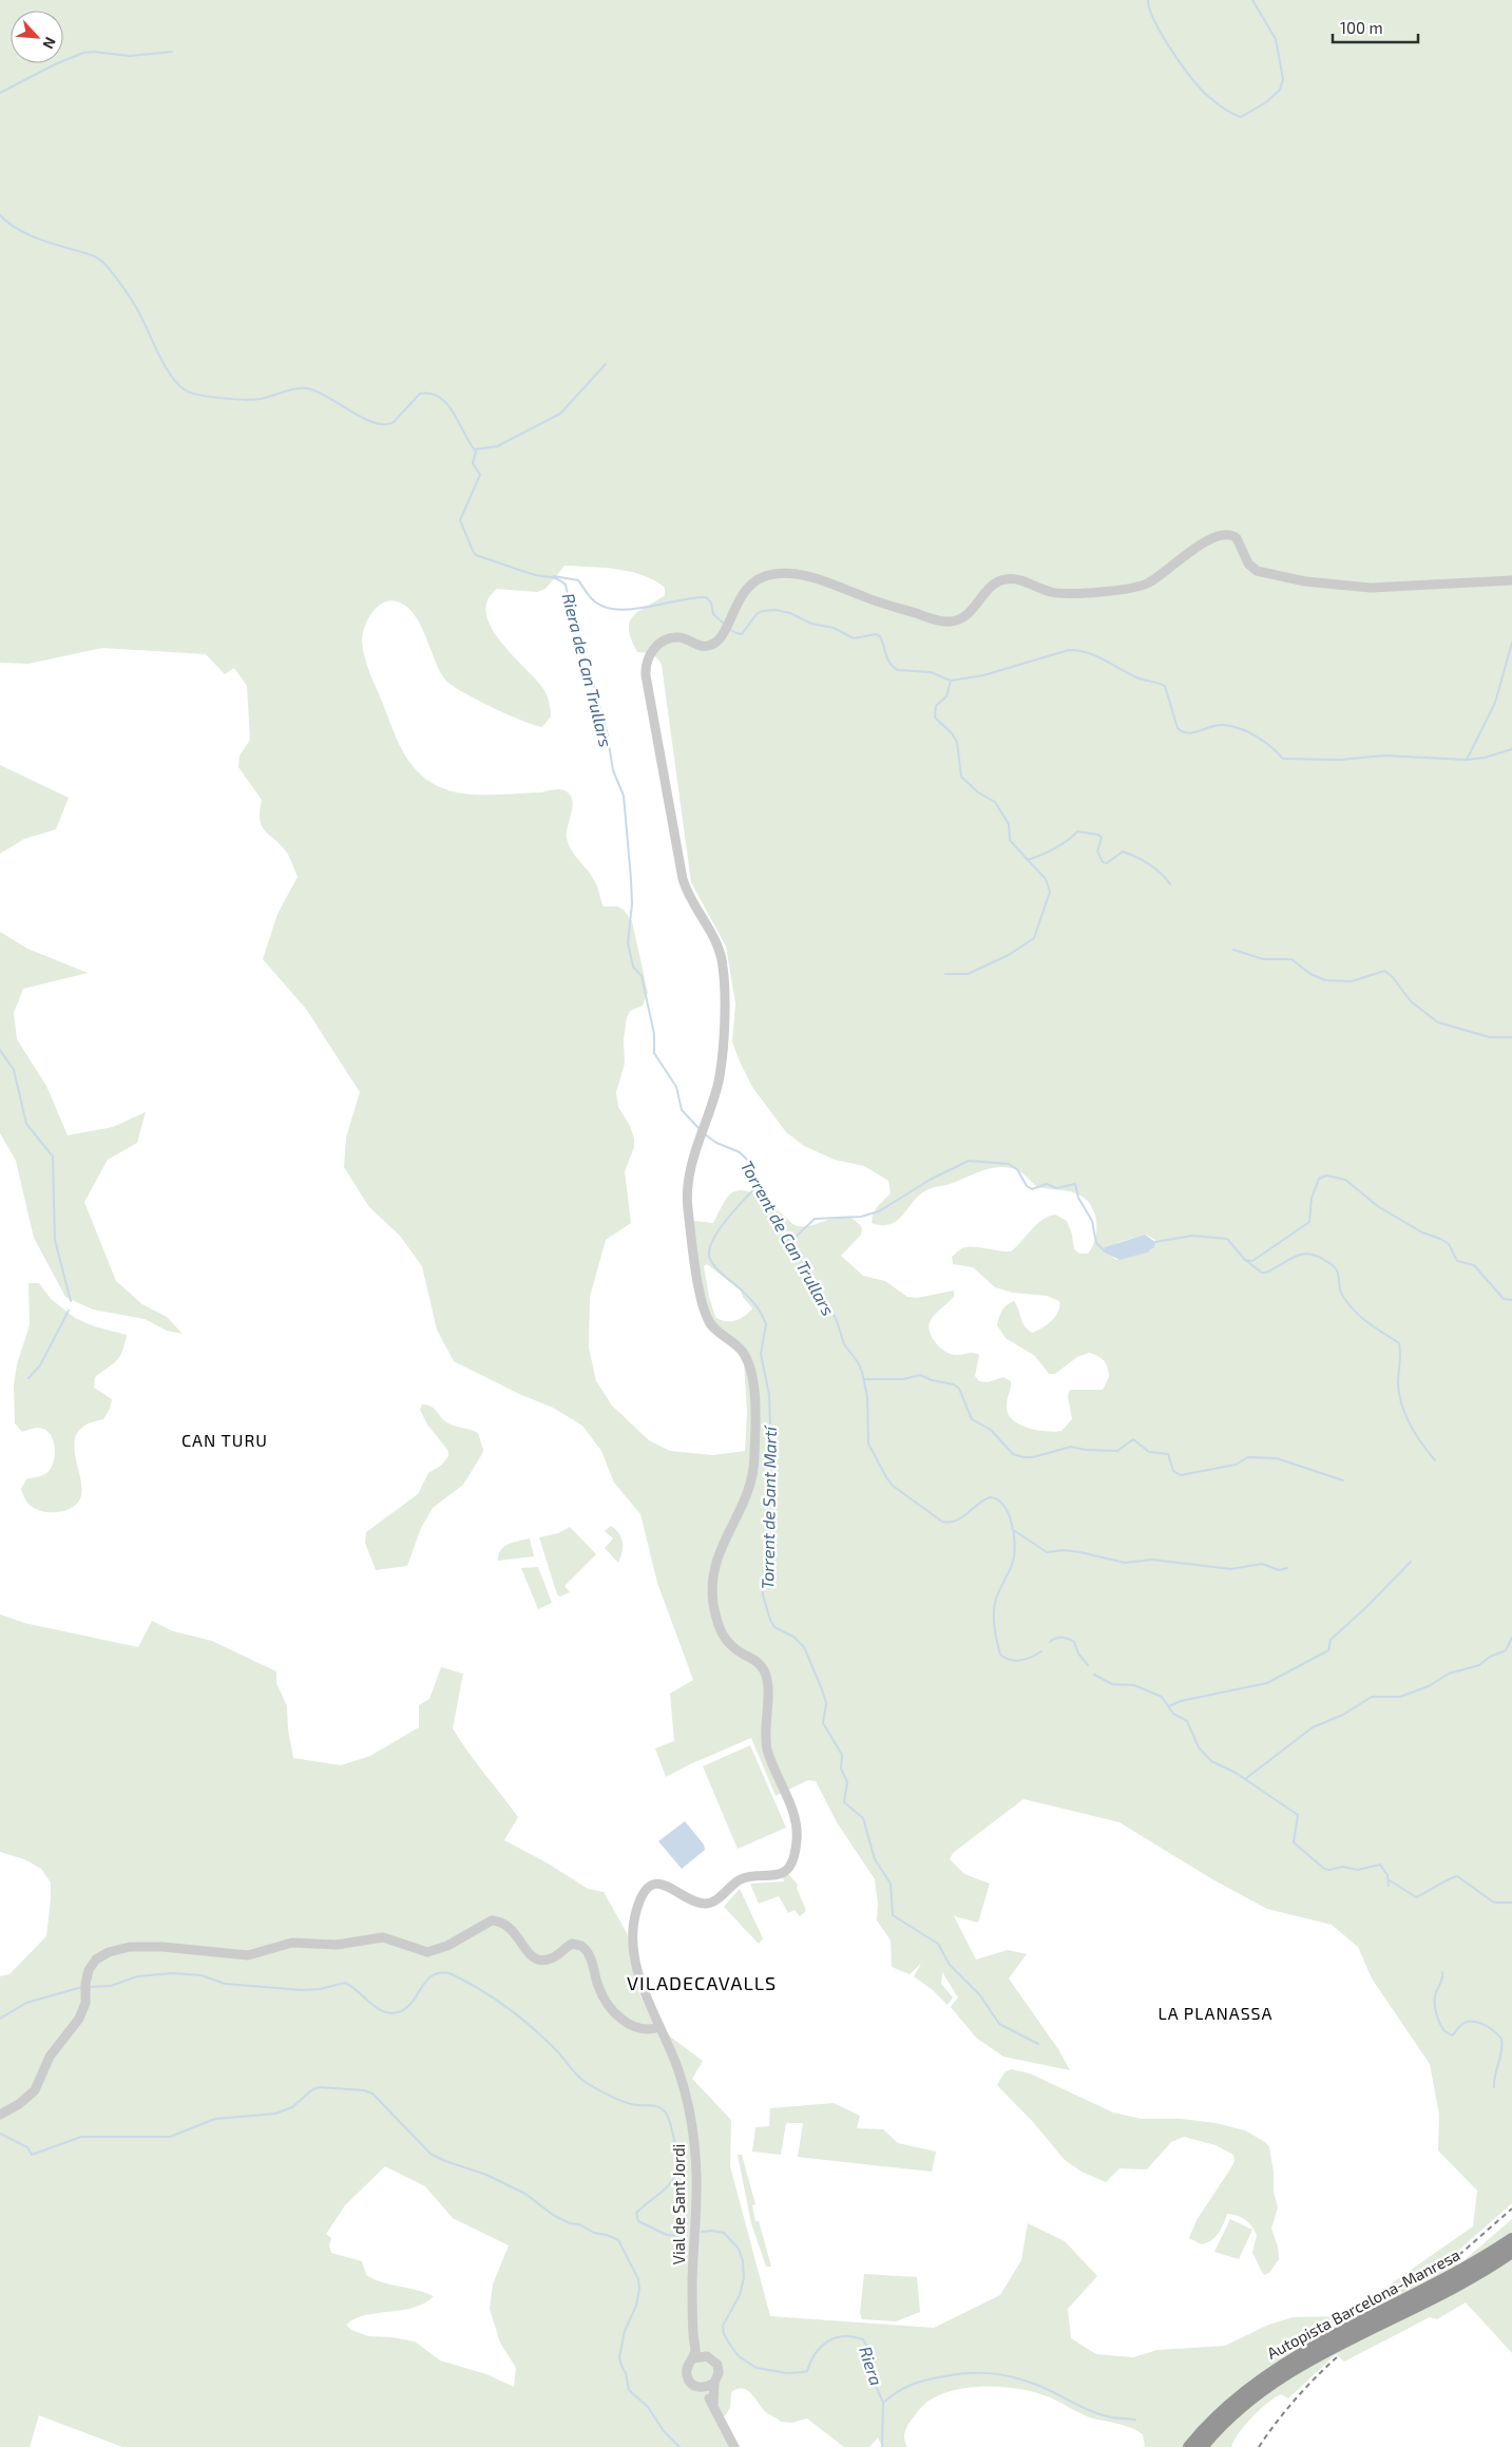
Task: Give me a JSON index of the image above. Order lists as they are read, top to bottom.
{
  "streets": {
    "highway": ["Autopista Barcelona-Manresa"],
    "street": ["Vial de Sant Jordi"]
  },
  "districts": ["CAN TURU", "VILADECAVALLS", "LA PLANASSA"],
  "water": [
    "Riera de Can Trullars",
    "Torrent de Can Trullars",
    "Torrent de Sant Martí",
    "Riera"
  ],
  "scale_bar": "100 m",
  "north": "bottom right"
}
